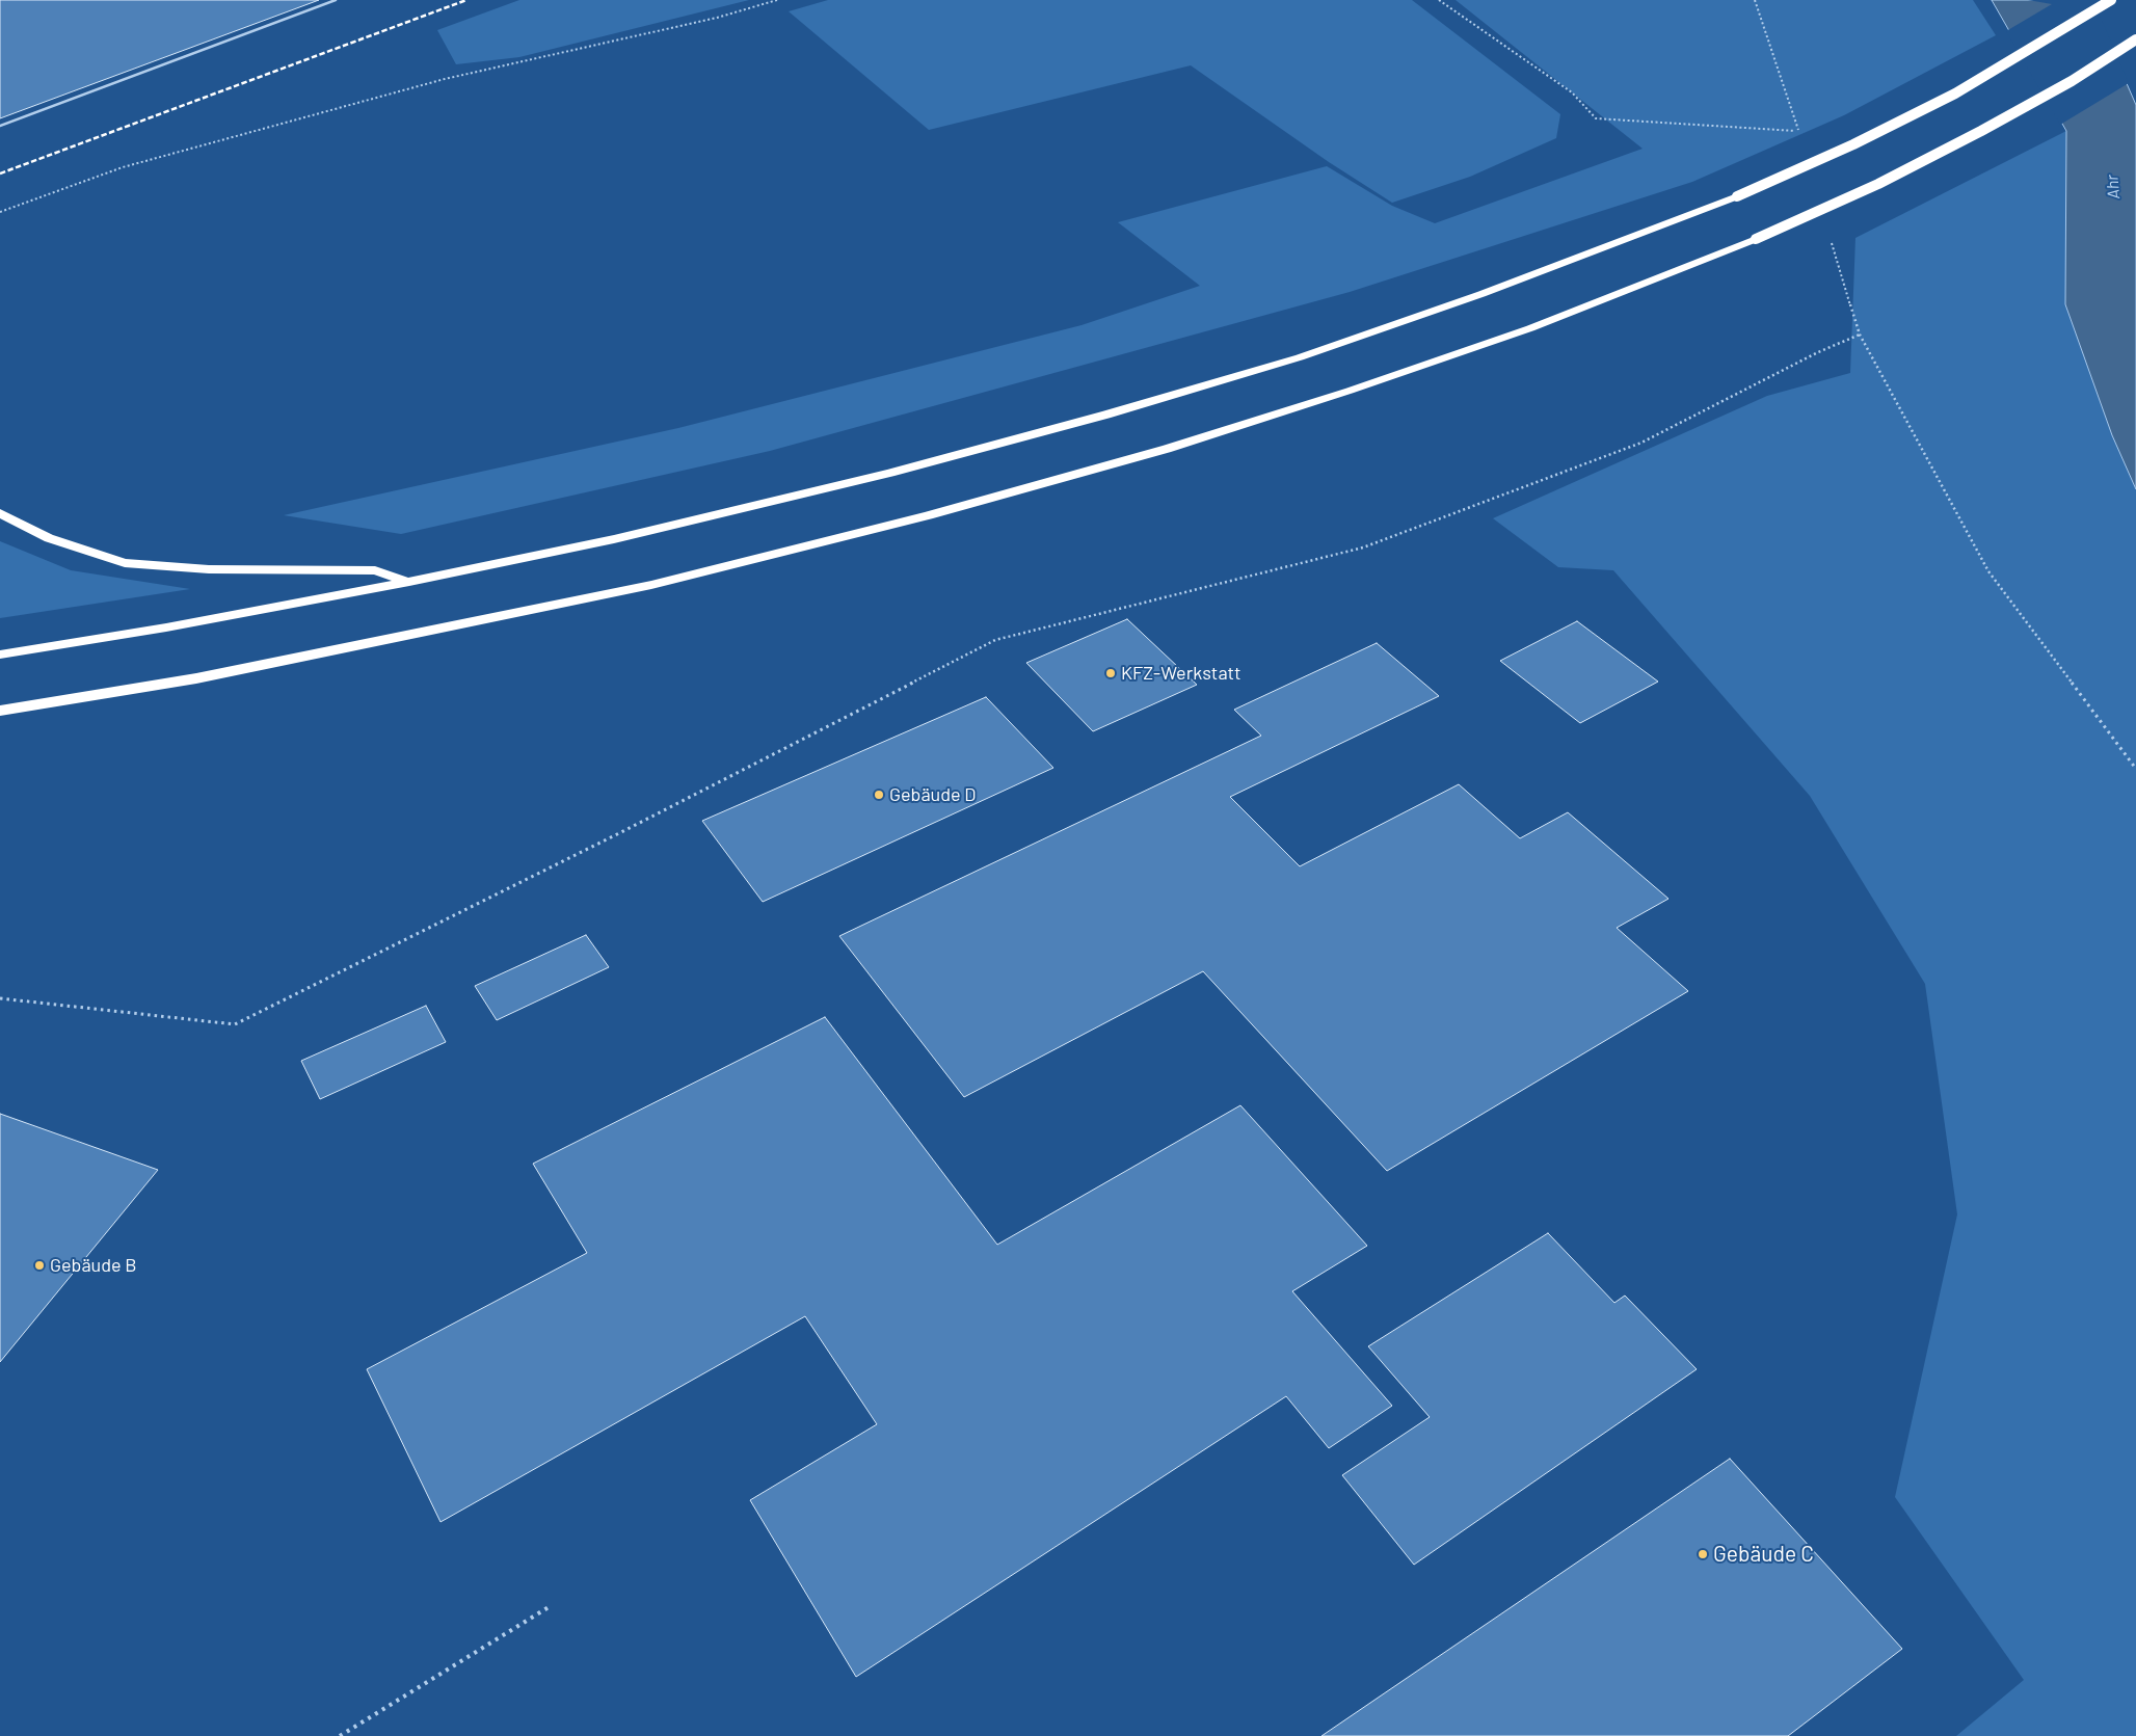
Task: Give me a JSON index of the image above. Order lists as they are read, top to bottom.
{
  "water": ["Ahr"],
  "places": [
    "KFZ-Werkstatt",
    "Gebäude D",
    "Gebäude B",
    "Gebäude C"
  ]
}
